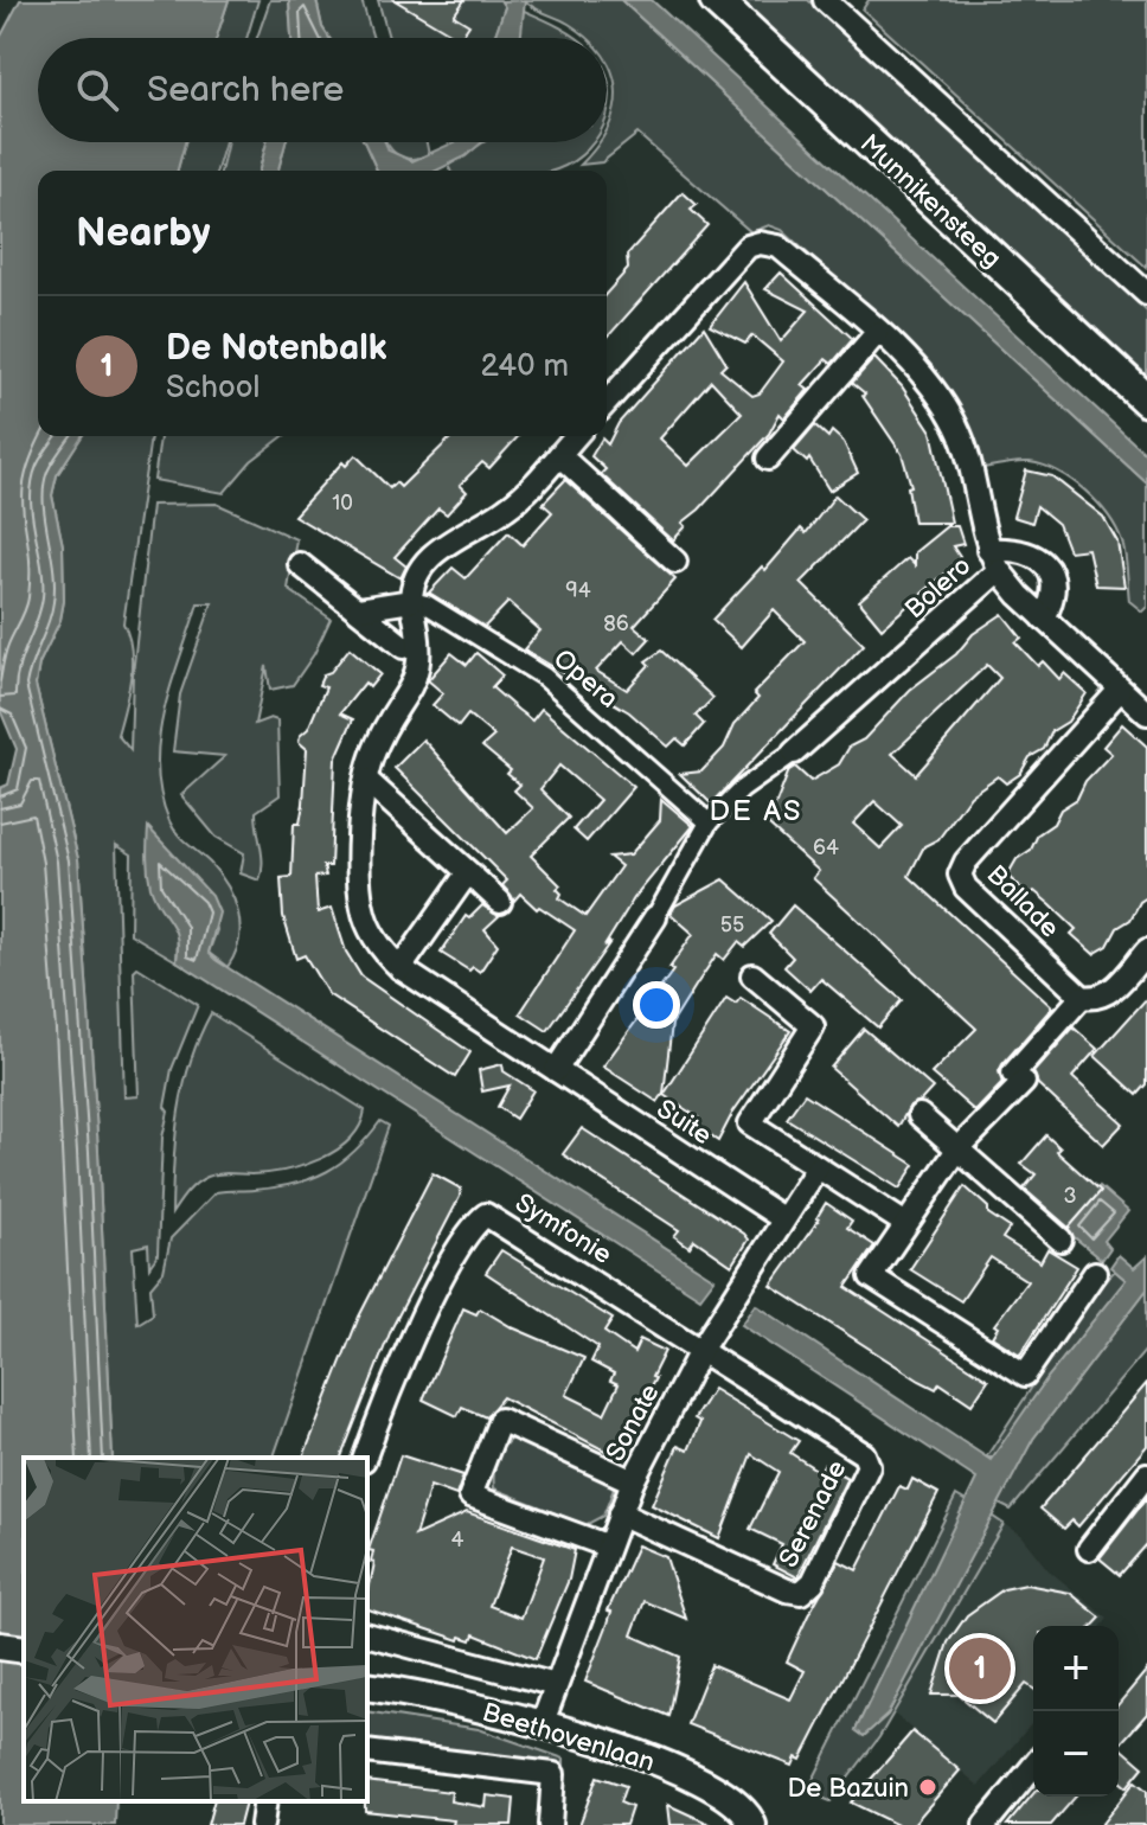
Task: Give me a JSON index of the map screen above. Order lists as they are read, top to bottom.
{
  "streets": {
    "main road": ["Munnikensteeg"],
    "street": [
      "Bolero",
      "Opera",
      "Ballade",
      "Suite",
      "Symfonie",
      "Sonate",
      "Serenade",
      "Beethovenlaan"
    ]
  },
  "crossings": [
    ["Opera", "Suite"],
    ["Suite", "Sonate"],
    ["Symfonie", "Sonate"],
    ["Symfonie", "Serenade"],
    ["Sonate", "Serenade"],
    ["Sonate", "Beethovenlaan"]
  ],
  "districts": ["DE AS"],
  "places": ["De Bazuin"],
  "house_numbers": [
    "10",
    "94",
    "86",
    "64",
    "55",
    "3",
    "4"
  ],
  "page": {
    "search": "Search here",
    "heading": "Nearby",
    "list": [
      {
        "mark": "1",
        "name": "De Notenbalk",
        "note": "School",
        "value": "240 m"
      }
    ],
    "map_buttons": ["+", "−"],
    "pins": "1"
  }
}
